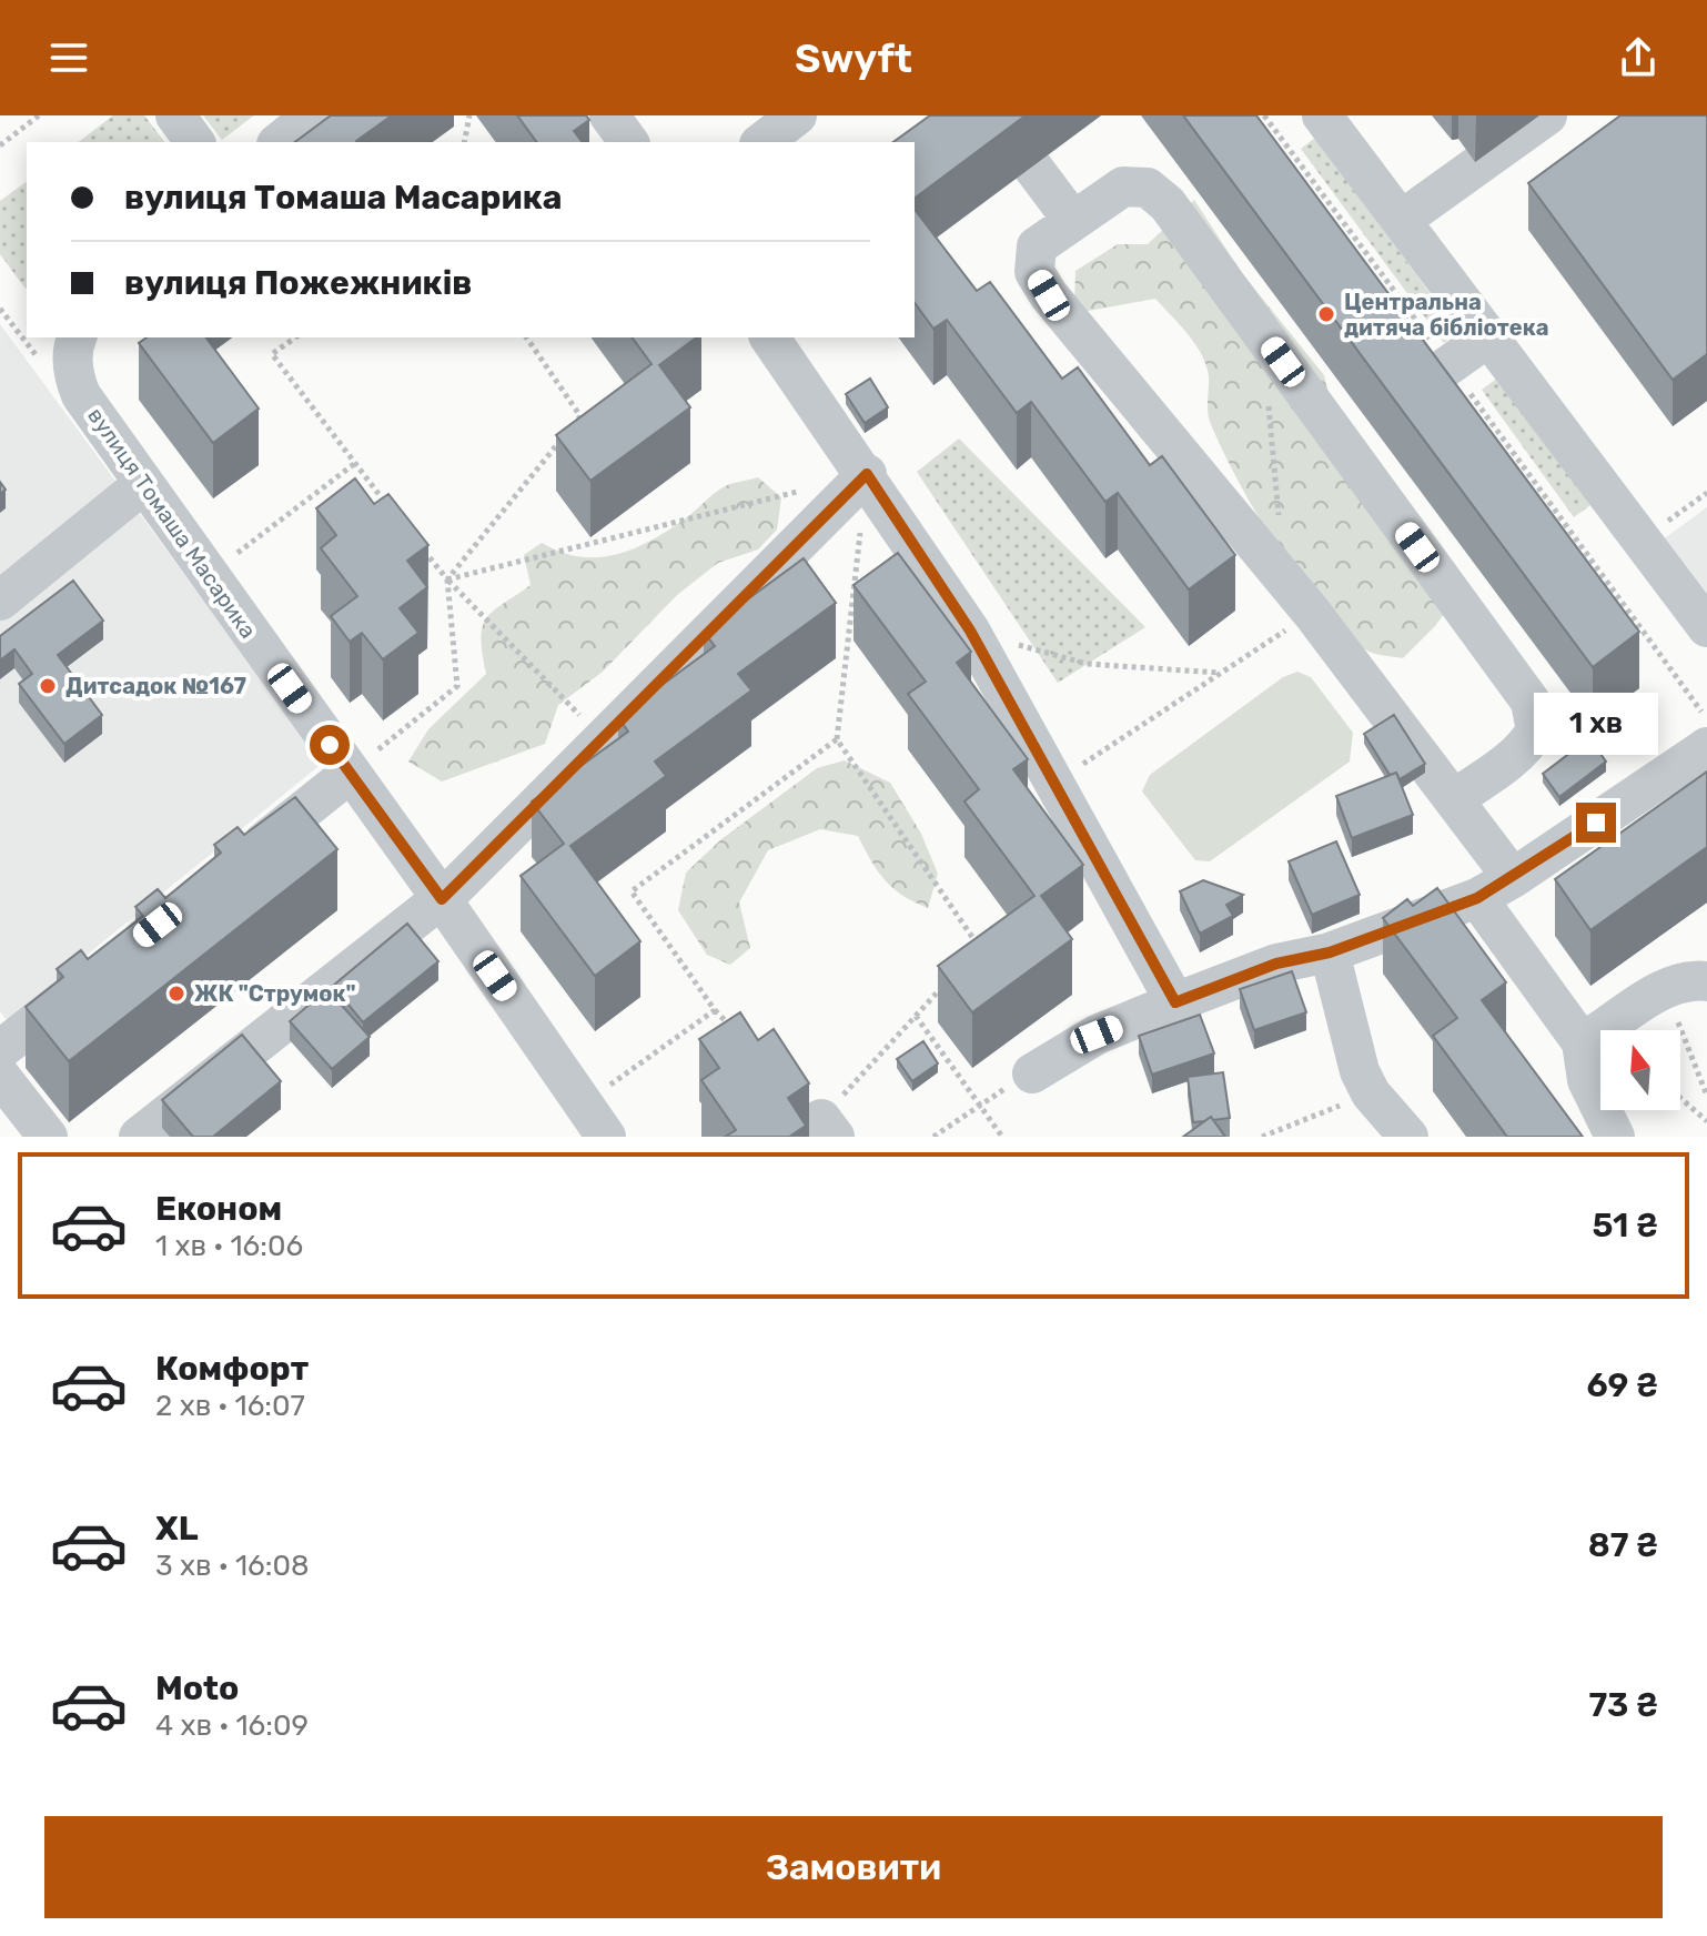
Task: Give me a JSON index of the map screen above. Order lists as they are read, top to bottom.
{
  "streets": {
    "street": ["вулиця Томаша Масарика"]
  },
  "places": ["Центральна дитяча бібліотека", "Дитсадок №167", "ЖК \"Струмок\""],
  "north": "top",
  "page": {
    "header": "Swyft",
    "banner": ["вулиця Томаша Масарика", "вулиця Пожежників"],
    "bubble": "1 хв",
    "list": [
      {
        "name": "Економ",
        "note": "1 хв · 16:06",
        "value": "51 ₴"
      },
      {
        "name": "Комфорт",
        "note": "2 хв · 16:07",
        "value": "69 ₴"
      },
      {
        "name": "XL",
        "note": "3 хв · 16:08",
        "value": "87 ₴"
      },
      {
        "name": "Moto",
        "note": "4 хв · 16:09",
        "value": "73 ₴"
      }
    ],
    "buttons": "Замовити"
  }
}
